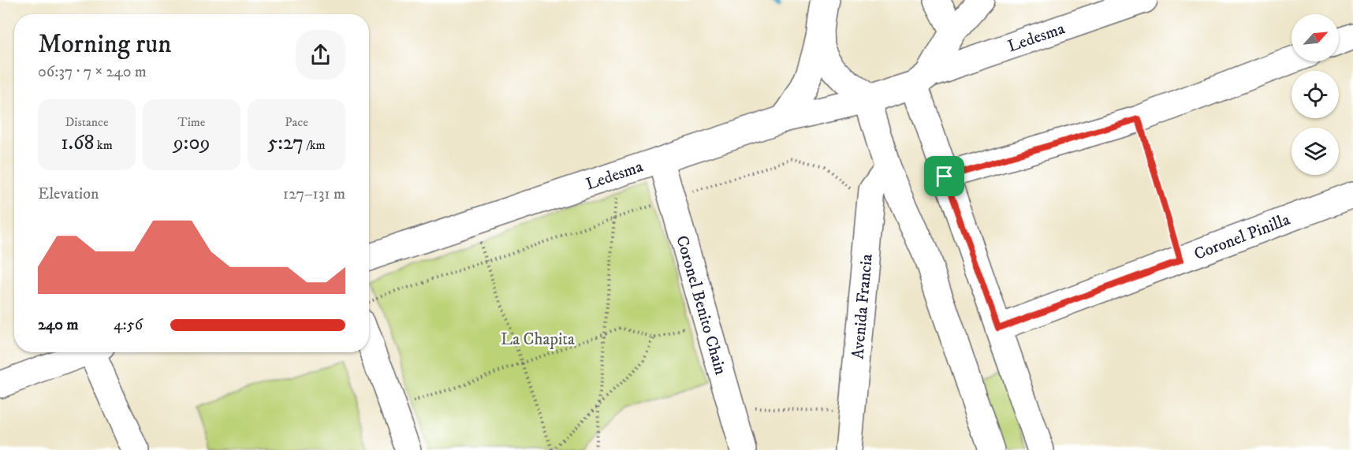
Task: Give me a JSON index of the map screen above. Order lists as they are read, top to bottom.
{
  "streets": {
    "street": [
      "Ledesma",
      "Coronel Pinilla",
      "Coronel Benito Chain",
      "Avenida Francia"
    ]
  },
  "crossings": [
    ["Ledesma", "Coronel Benito Chain"]
  ],
  "parks": ["La Chapita"],
  "north": "top right",
  "page": {
    "heading": ["Morning run", "06:37 · 7 × 240 m"],
    "stats": [
      ["Distance", "1.68 km"],
      ["Time", "9:09"],
      ["Pace", "5:27 /km"]
    ],
    "chart": ["Elevation", "127–131 m"],
    "list": [
      {
        "name": "240 m",
        "note": "4:56"
      }
    ]
  }
}
